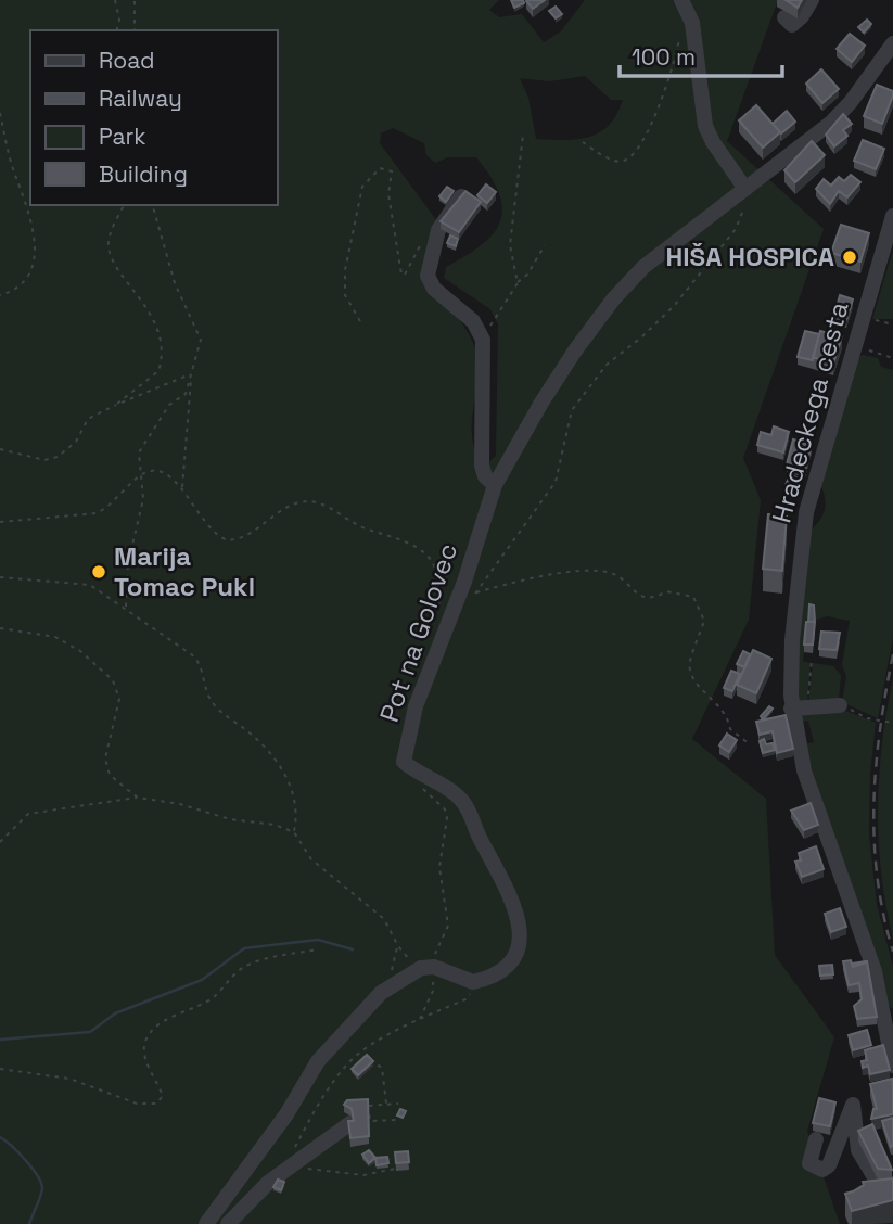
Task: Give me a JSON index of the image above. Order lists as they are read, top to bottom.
{
  "streets": {
    "street": ["Hradeckega cesta", "Pot na Golovec"]
  },
  "places": ["HIŠA HOSPICA", "Marija Tomac Pukl"],
  "legend": [
    "Road",
    "Railway",
    "Park",
    "Building"
  ],
  "scale_bar": "100 m"
}
